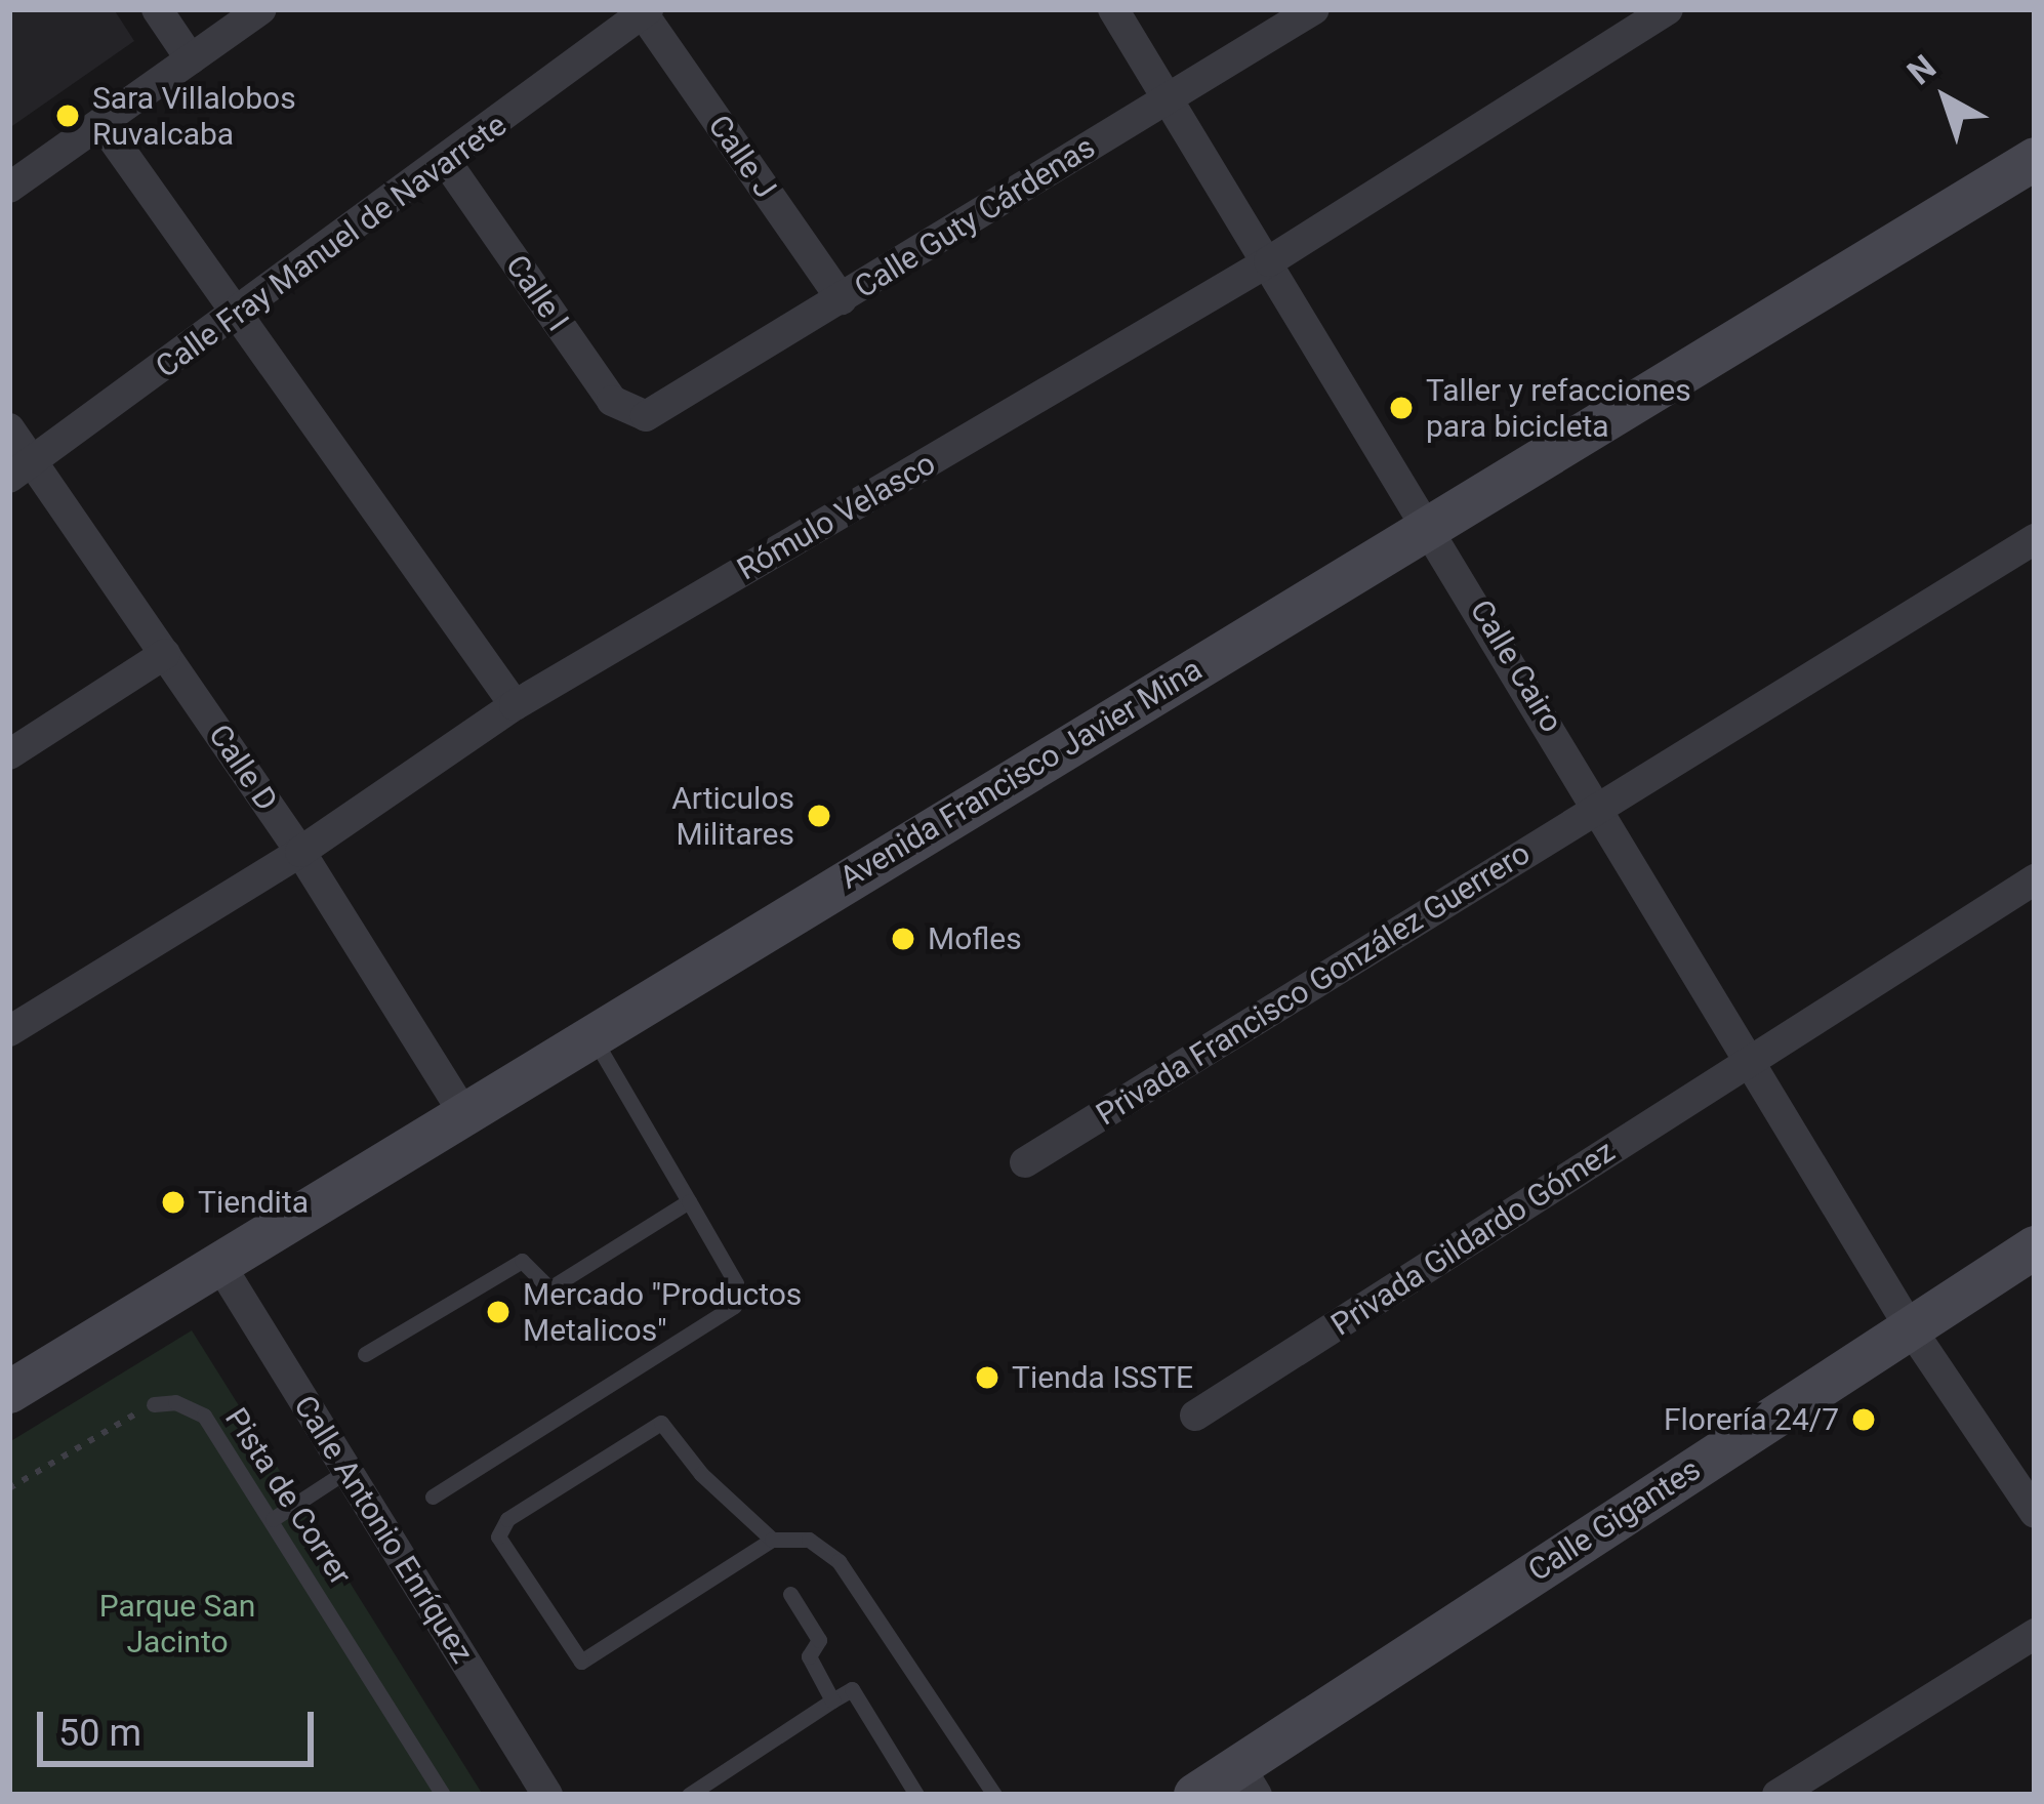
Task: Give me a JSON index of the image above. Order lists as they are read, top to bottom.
{
  "streets": {
    "main road": ["Avenida Francisco Javier Mina", "Calle Gigantes"],
    "street": [
      "Calle J",
      "Calle Guty Cárdenas",
      "Calle Fray Manuel de Navarrete",
      "Calle I",
      "Rómulo Velasco",
      "Calle Cairo",
      "Calle D",
      "Privada Francisco González Guerrero",
      "Privada Gildardo Gómez",
      "Calle Antonio Enríquez"
    ],
    "lane": ["Pista de Correr"]
  },
  "crossings": [
    ["Calle J", "Calle Guty Cárdenas"],
    ["Calle J", "Calle Fray Manuel de Navarrete"],
    ["Calle Guty Cárdenas", "Calle I"],
    ["Calle Guty Cárdenas", "Calle Cairo"],
    ["Calle Fray Manuel de Navarrete", "Calle I"],
    ["Calle Fray Manuel de Navarrete", "Calle D"],
    ["Rómulo Velasco", "Calle Cairo"],
    ["Rómulo Velasco", "Calle D"],
    ["Calle Cairo", "Avenida Francisco Javier Mina"],
    ["Calle Cairo", "Privada Francisco González Guerrero"],
    ["Calle Cairo", "Privada Gildardo Gómez"],
    ["Calle Cairo", "Calle Gigantes"],
    ["Calle D", "Avenida Francisco Javier Mina"],
    ["Avenida Francisco Javier Mina", "Calle Antonio Enríquez"]
  ],
  "parks": ["Parque San Jacinto"],
  "places": [
    "Sara Villalobos Ruvalcaba",
    "Taller y refacciones para bicicleta",
    "Articulos Militares",
    "Mofles",
    "Tiendita",
    "Mercado \"Productos Metalicos\"",
    "Tienda ISSTE",
    "Florería 24/7"
  ],
  "scale_bar": "50 m",
  "north": "top left"
}
